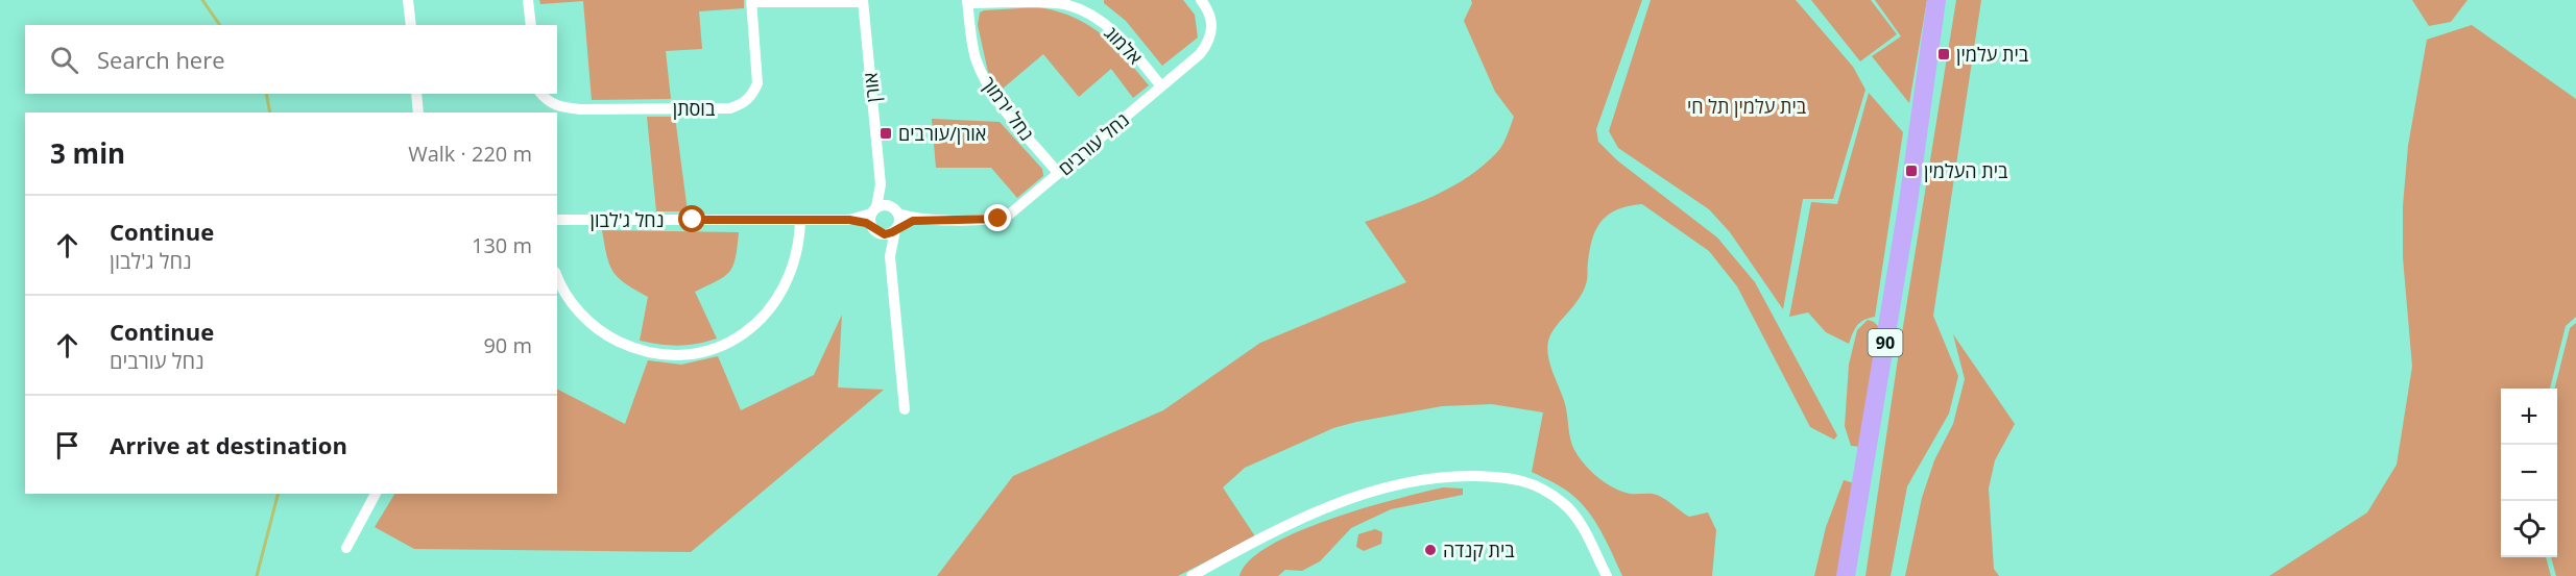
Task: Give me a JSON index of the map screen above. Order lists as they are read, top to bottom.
{
  "streets": {
    "highway": ["90"],
    "street": [
      "אלמוג",
      "אורן",
      "בוסתן",
      "נחל ירמוך",
      "נחל עורבים",
      "נחל ג'לבון"
    ]
  },
  "crossings": [
    ["אלמוג", "נחל ירמוך"],
    ["אלמוג", "נחל עורבים"],
    ["אורן", "נחל עורבים"],
    ["אורן", "נחל ג'לבון"],
    ["נחל ירמוך", "נחל עורבים"],
    ["נחל עורבים", "נחל ג'לבון"]
  ],
  "parks": ["בית עלמין תל חי"],
  "places": {
    "transit": ["בית עלמין", "אורן/עורבים", "בית העלמין"],
    "other": ["בית קנדה"]
  },
  "page": {
    "search": "Search here",
    "heading": ["3 min", "Walk · 220 m"],
    "list": [
      ["Continue", "נחל ג'לבון", "130 m"],
      ["Continue", "נחל עורבים", "90 m"],
      "Arrive at destination"
    ],
    "map_buttons": ["+", "−"]
  }
}
